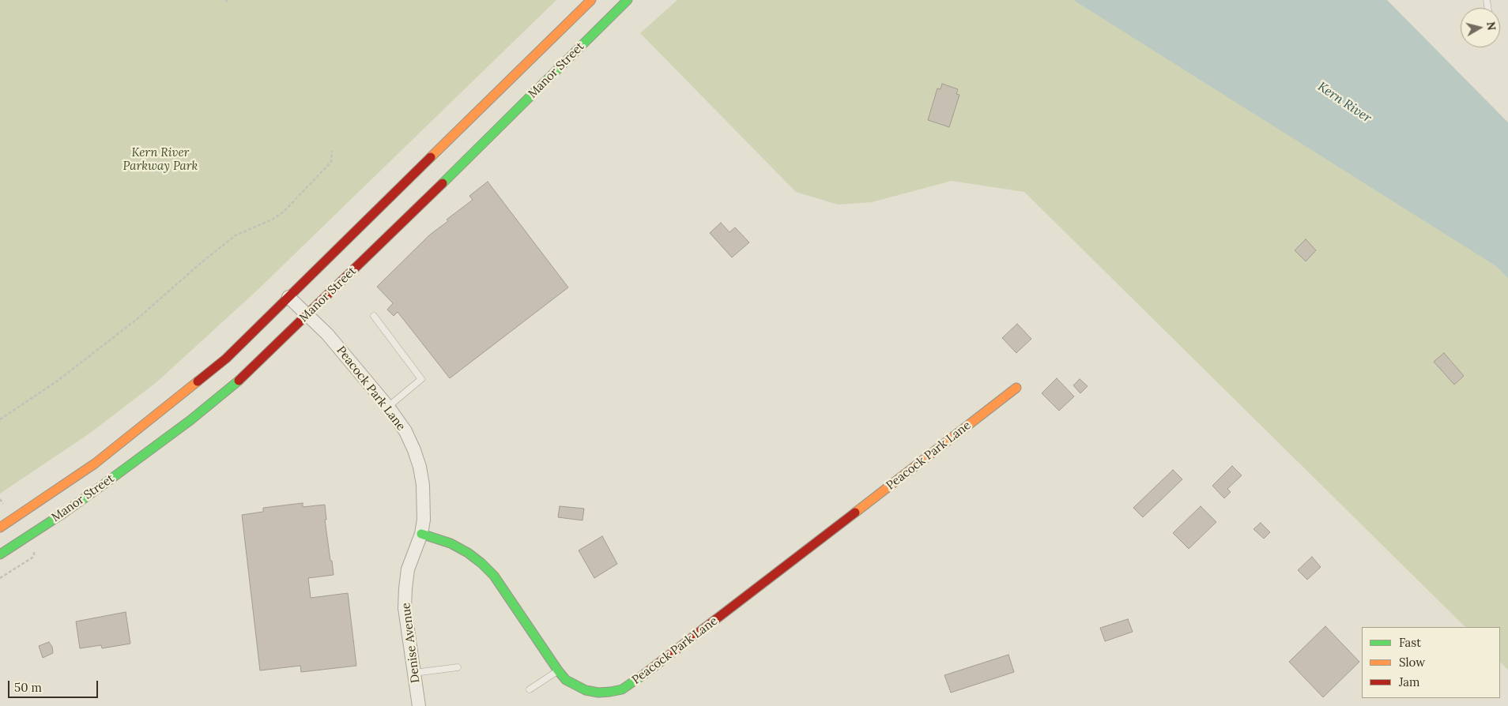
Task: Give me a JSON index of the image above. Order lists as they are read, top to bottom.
{
  "streets": {
    "main road": ["Manor Street", "Peacock Park Lane"],
    "street": ["Denise Avenue"]
  },
  "crossings": [
    ["Manor Street", "Peacock Park Lane"],
    ["Peacock Park Lane", "Denise Avenue"]
  ],
  "water": ["Kern River"],
  "parks": ["Kern River Parkway Park"],
  "legend": ["Fast", "Slow", "Jam"],
  "scale_bar": "50 m",
  "north": "right"
}
